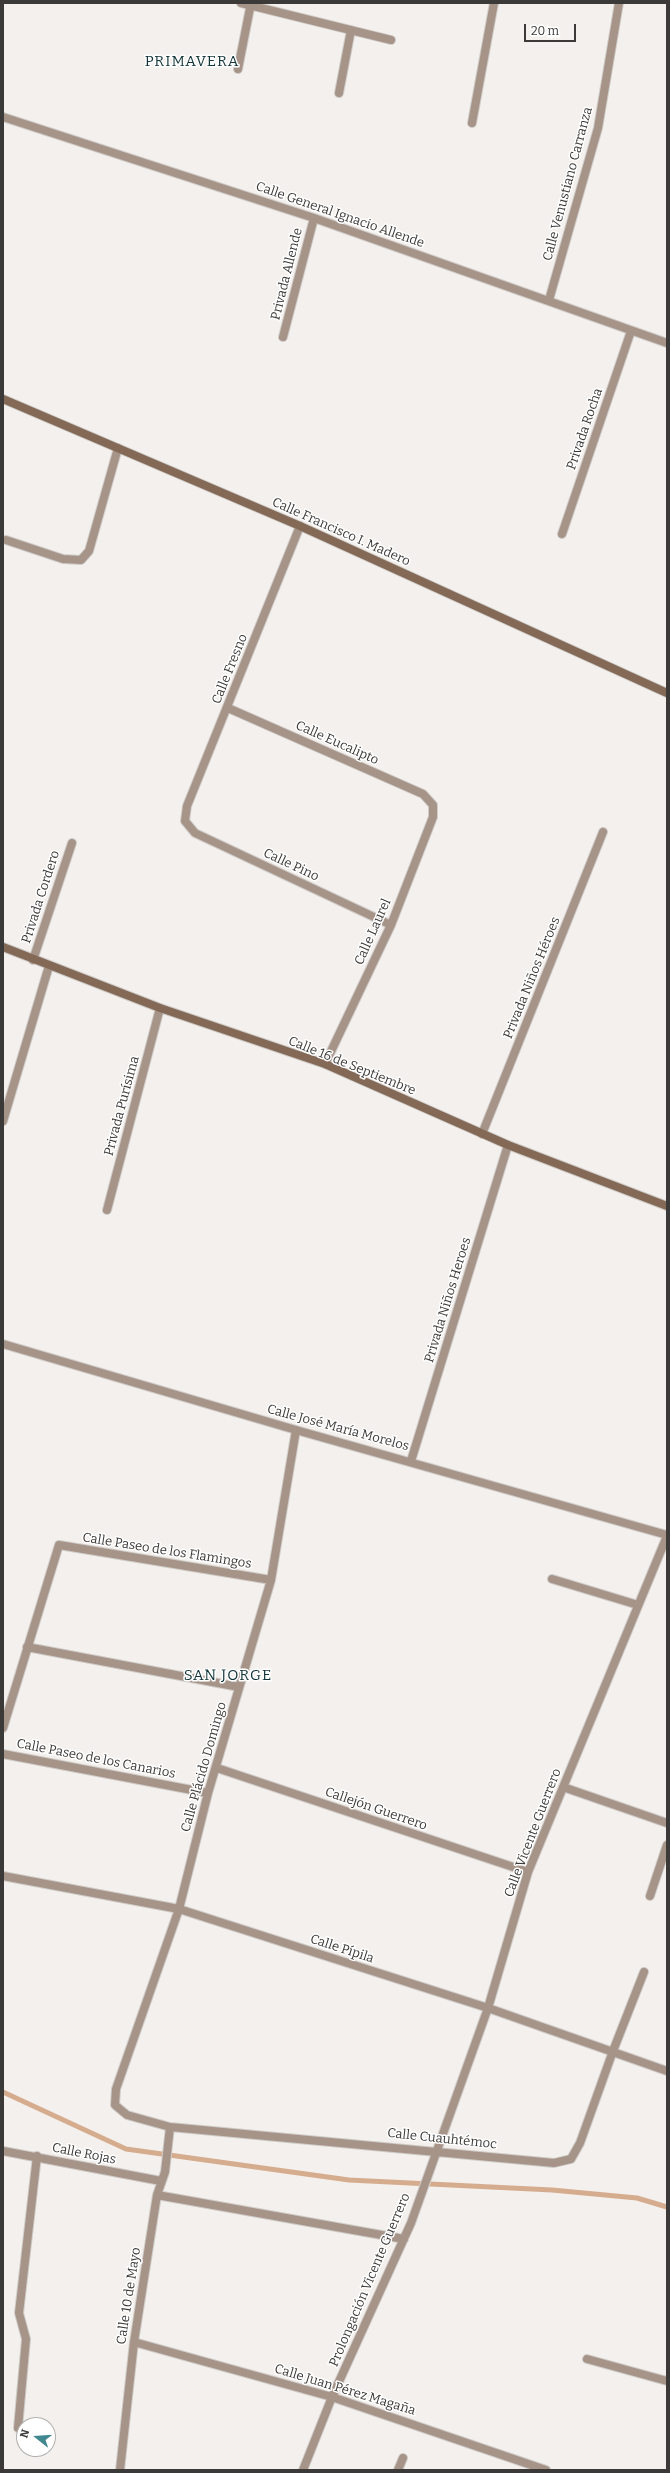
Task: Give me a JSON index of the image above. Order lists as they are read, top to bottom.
{
  "streets": {
    "street": [
      "Calle Venustiano Carranza",
      "Calle General Ignacio Allende",
      "Privada Allende",
      "Privada Rocha",
      "Calle Francisco I. Madero",
      "Calle Fresno",
      "Calle Eucalipto",
      "Calle Pino",
      "Privada Cordero",
      "Calle Laurel",
      "Privada Niños Héroes",
      "Calle 16 de Septiembre",
      "Privada Purísima",
      "Privada Niños Heroes",
      "Calle José María Morelos",
      "Calle Paseo de los Flamingos",
      "Calle Paseo de los Canarios",
      "Calle Plácido Domingo",
      "Callejón Guerrero",
      "Calle Vicente Guerrero",
      "Calle Pípila",
      "Calle Cuauhtémoc",
      "Calle Rojas",
      "Prolongación Vicente Guerrero",
      "Calle 10 de Mayo",
      "Calle Juan Pérez Magaña"
    ]
  },
  "crossings": [
    ["Calle Venustiano Carranza", "Calle General Ignacio Allende"],
    ["Calle General Ignacio Allende", "Privada Allende"],
    ["Calle General Ignacio Allende", "Privada Rocha"],
    ["Calle Francisco I. Madero", "Calle Fresno"],
    ["Calle Fresno", "Calle Eucalipto"],
    ["Calle Fresno", "Calle Pino"],
    ["Calle Eucalipto", "Calle Laurel"],
    ["Calle Pino", "Calle Laurel"],
    ["Privada Cordero", "Calle 16 de Septiembre"],
    ["Calle Laurel", "Calle 16 de Septiembre"],
    ["Privada Niños Héroes", "Calle 16 de Septiembre"],
    ["Calle 16 de Septiembre", "Privada Purísima"],
    ["Calle 16 de Septiembre", "Privada Niños Heroes"],
    ["Privada Niños Heroes", "Calle José María Morelos"],
    ["Calle José María Morelos", "Calle Plácido Domingo"],
    ["Calle José María Morelos", "Calle Vicente Guerrero"],
    ["Calle Paseo de los Flamingos", "Calle Plácido Domingo"],
    ["Calle Paseo de los Canarios", "Calle Plácido Domingo"],
    ["Calle Plácido Domingo", "Callejón Guerrero"],
    ["Calle Plácido Domingo", "Calle Pípila"],
    ["Calle Plácido Domingo", "Calle Cuauhtémoc"],
    ["Callejón Guerrero", "Calle Vicente Guerrero"],
    ["Calle Vicente Guerrero", "Calle Pípila"],
    ["Calle Vicente Guerrero", "Calle Cuauhtémoc"],
    ["Calle Vicente Guerrero", "Prolongación Vicente Guerrero"],
    ["Calle Pípila", "Calle Cuauhtémoc"],
    ["Calle Cuauhtémoc", "Calle 10 de Mayo"],
    ["Calle Rojas", "Calle 10 de Mayo"],
    ["Prolongación Vicente Guerrero", "Calle Juan Pérez Magaña"],
    ["Calle 10 de Mayo", "Calle Juan Pérez Magaña"]
  ],
  "districts": ["PRIMAVERA", "SAN JORGE"],
  "scale_bar": "20 m",
  "north": "left"
}
